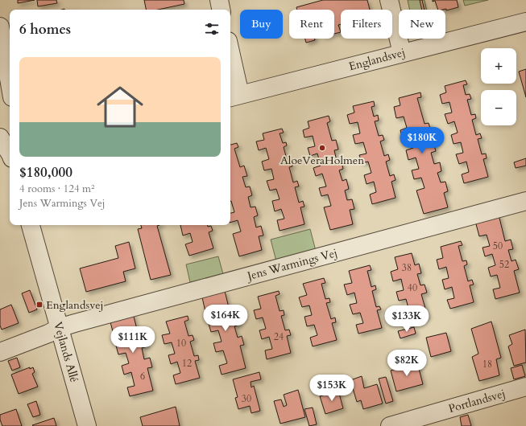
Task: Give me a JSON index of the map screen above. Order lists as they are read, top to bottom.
{
  "streets": {
    "street": [
      "Englandsvej",
      "Jens Warmings Vej",
      "Vejlands Allé",
      "Portlandsvej"
    ]
  },
  "crossings": [
    ["Jens Warmings Vej", "Vejlands Allé"]
  ],
  "places": {
    "other": ["AloeVeraHolmen"],
    "transit": ["Englandsvej"]
  },
  "house_numbers": [
    "50",
    "52",
    "38",
    "40",
    "24",
    "10",
    "12",
    "18",
    "6",
    "30"
  ],
  "page": {
    "chip": [
      "Buy",
      "Rent",
      "Filters",
      "New"
    ],
    "heading": "6 homes",
    "map_buttons": ["+", "−"],
    "list": [
      {
        "name": "$180,000",
        "note": "4 rooms · 124 m² · Jens Warmings Vej"
      }
    ],
    "price": [
      "$180K",
      "$164K",
      "$133K",
      "$111K",
      "$82K",
      "$153K"
    ]
  }
}
